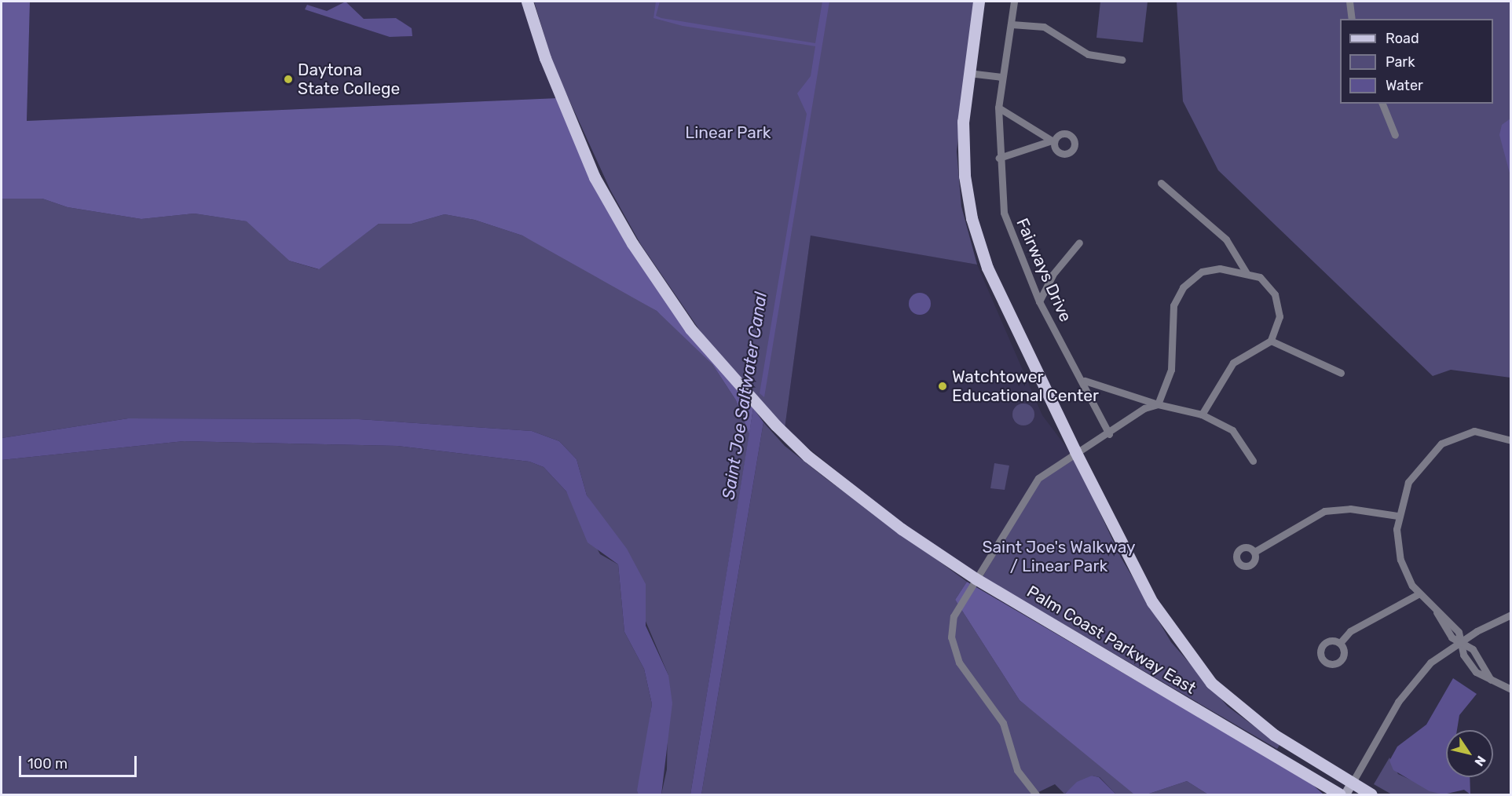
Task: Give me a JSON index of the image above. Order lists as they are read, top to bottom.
{
  "streets": {
    "main road": ["Palm Coast Parkway East"],
    "street": ["Fairways Drive"]
  },
  "water": ["Saint Joe Saltwater Canal"],
  "parks": ["Linear Park", "Saint Joe's Walkway / Linear Park"],
  "places": ["Daytona State College", "Watchtower Educational Center"],
  "legend": ["Road", "Park", "Water"],
  "scale_bar": "100 m",
  "north": "bottom right"
}
